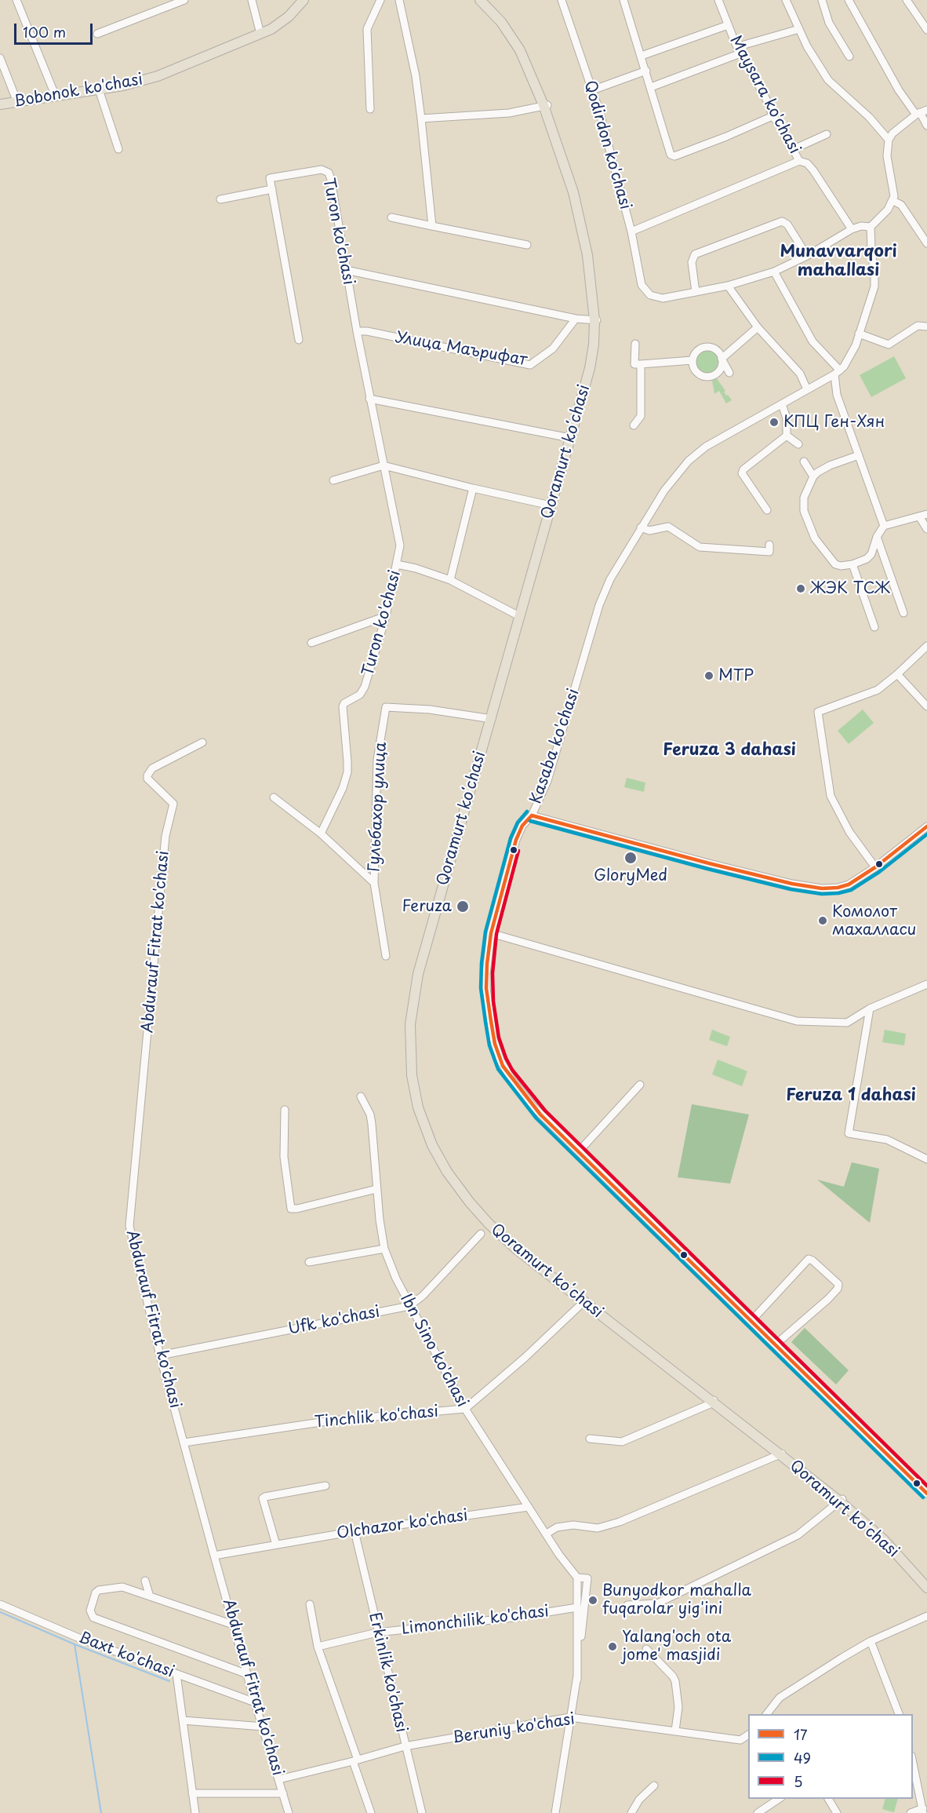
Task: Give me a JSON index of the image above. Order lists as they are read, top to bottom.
{
  "streets": {
    "main road": ["Bobonok ko'chasi", "Qoramurt koʻchasi"],
    "street": [
      "Maysara ko'chasi",
      "Qodirdon ko'chasi",
      "Turon ko'chasi",
      "Улица Маърифат",
      "Kasaba ko'chasi",
      "Гульбахор улица",
      "Abdurauf Fitrat ko'chasi",
      "Ufk ko'chasi",
      "Ibn Sino ko'chasi",
      "Tinchlik ko'chasi",
      "Olchazor ko'chasi",
      "Limonchilik ko'chasi",
      "Baxt ko'chasi",
      "Erkinlik ko'chasi",
      "Beruniy ko'chasi"
    ]
  },
  "crossings": [
    ["Turon ko'chasi", "Улица Маърифат"],
    ["Qoramurt koʻchasi", "Гульбахор улица"],
    ["Abdurauf Fitrat ko'chasi", "Ufk ko'chasi"],
    ["Abdurauf Fitrat ko'chasi", "Tinchlik ko'chasi"],
    ["Abdurauf Fitrat ko'chasi", "Olchazor ko'chasi"],
    ["Abdurauf Fitrat ko'chasi", "Baxt ko'chasi"],
    ["Abdurauf Fitrat ko'chasi", "Beruniy ko'chasi"],
    ["Ufk ko'chasi", "Ibn Sino ko'chasi"],
    ["Ibn Sino ko'chasi", "Tinchlik ko'chasi"],
    ["Ibn Sino ko'chasi", "Olchazor ko'chasi"],
    ["Ibn Sino ko'chasi", "Limonchilik ko'chasi"],
    ["Ibn Sino ko'chasi", "Beruniy ko'chasi"],
    ["Olchazor ko'chasi", "Erkinlik ko'chasi"],
    ["Limonchilik ko'chasi", "Erkinlik ko'chasi"],
    ["Erkinlik ko'chasi", "Beruniy ko'chasi"]
  ],
  "districts": ["Munavvarqori mahallasi", "Feruza 3 dahasi", "Feruza 1 dahasi"],
  "places": [
    "КПЦ Ген-Хян",
    "ЖЭК ТСЖ",
    "MTP",
    "GloryMed",
    "Feruza",
    "Комолот махалласи",
    "Bunyodkor mahalla fuqarolar yig'ini",
    "Yalang'och ota jome' masjidi"
  ],
  "lines": ["transit line 49", "transit line 17", "transit line 5"],
  "legend": ["17", "49", "5"],
  "scale_bar": "100 m"
}
